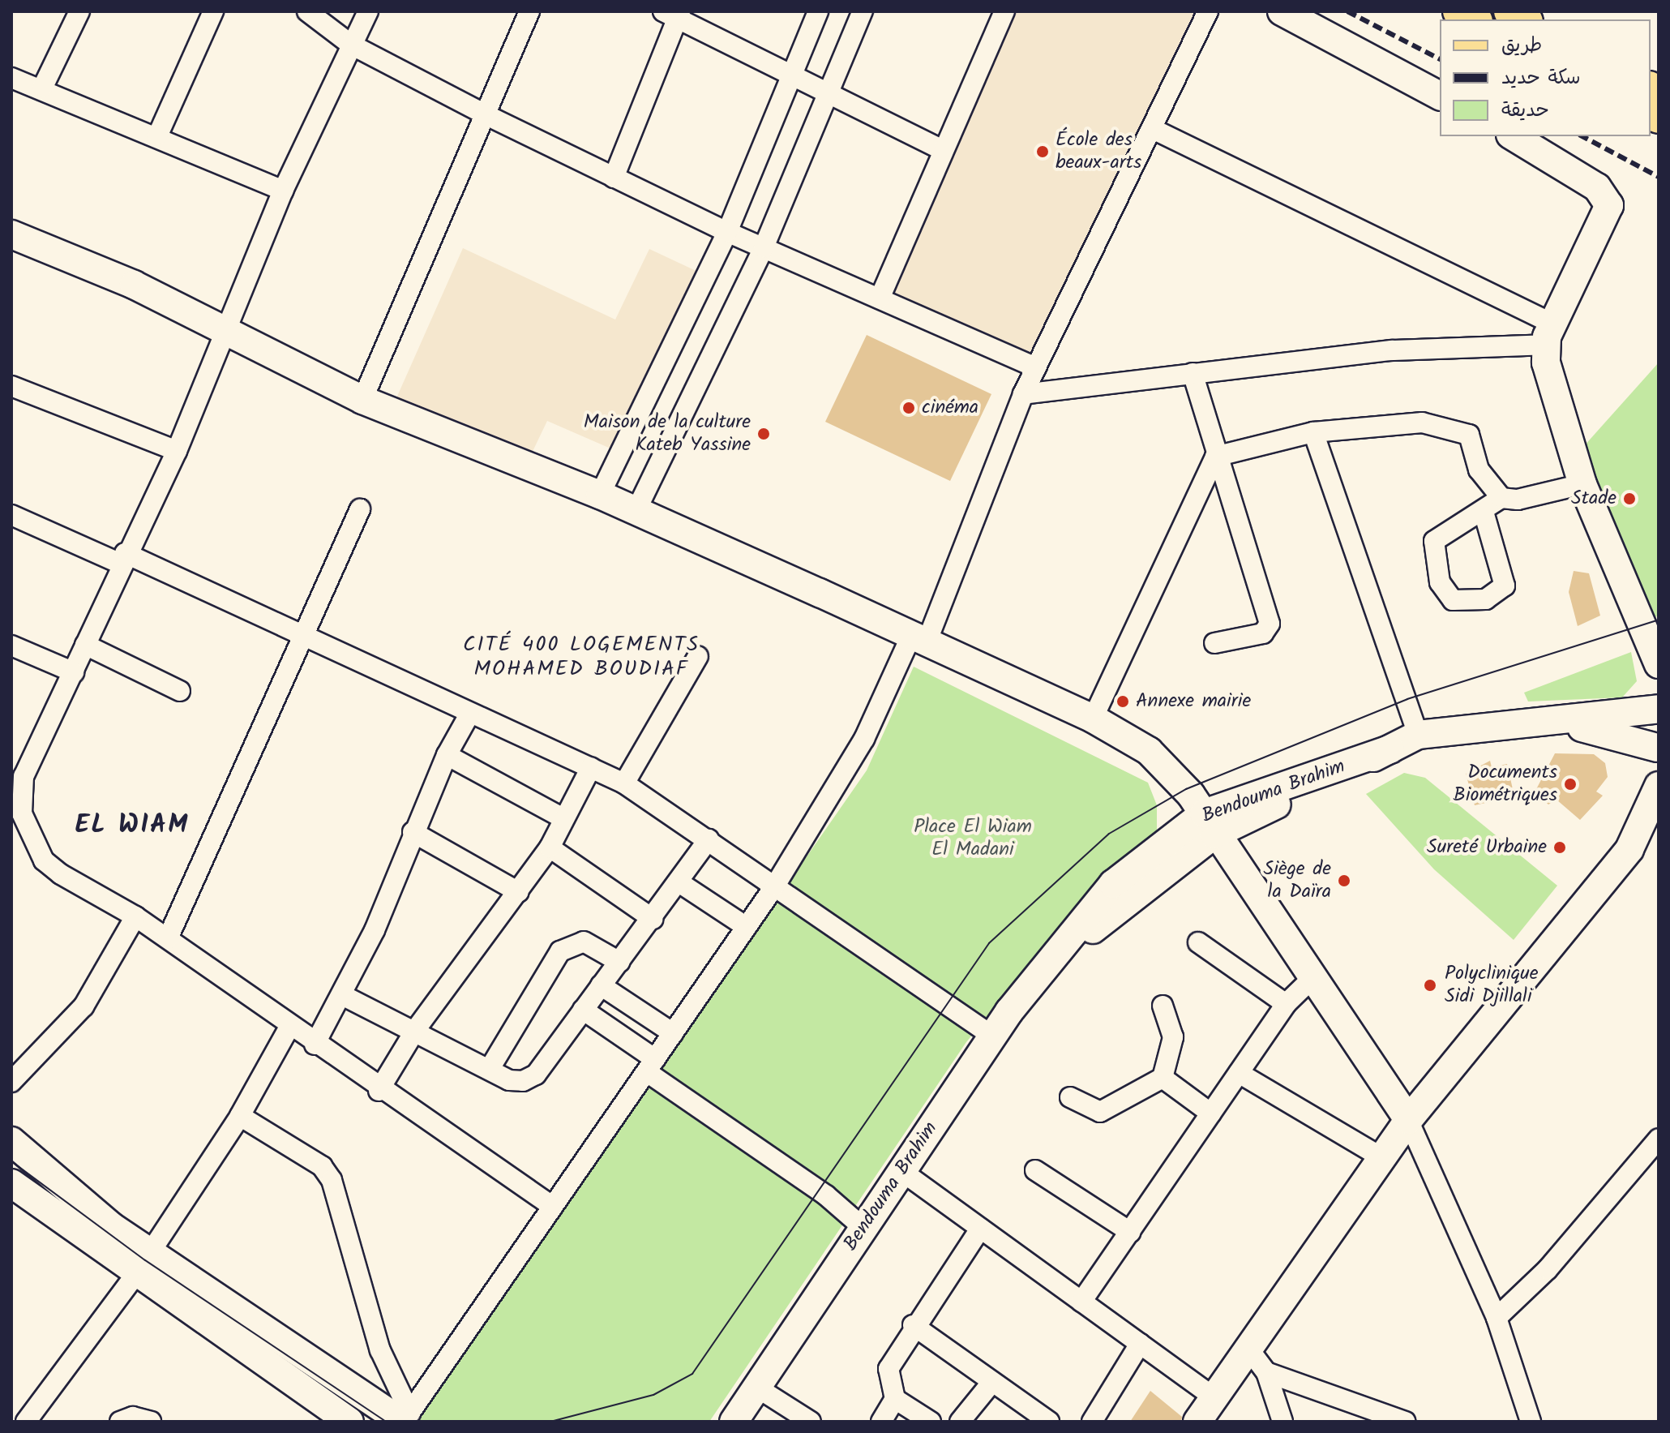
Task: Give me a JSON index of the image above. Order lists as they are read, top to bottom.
{
  "streets": {
    "main road": ["Bendouma Brahim"]
  },
  "districts": ["CITÉ 400 LOGEMENTS MOHAMED BOUDIAF", "EL WIAM"],
  "parks": ["Place El Wiam El Madani"],
  "places": [
    "École des beaux-arts",
    "cinéma",
    "Maison de la culture Kateb Yassine",
    "Stade",
    "Annexe mairie",
    "Documents Biométriques",
    "Sureté Urbaine",
    "Siège de la Daïra",
    "Polyclinique Sidi Djillali"
  ],
  "legend": ["طريق", "سكة حديد", "حديقة"]
}
